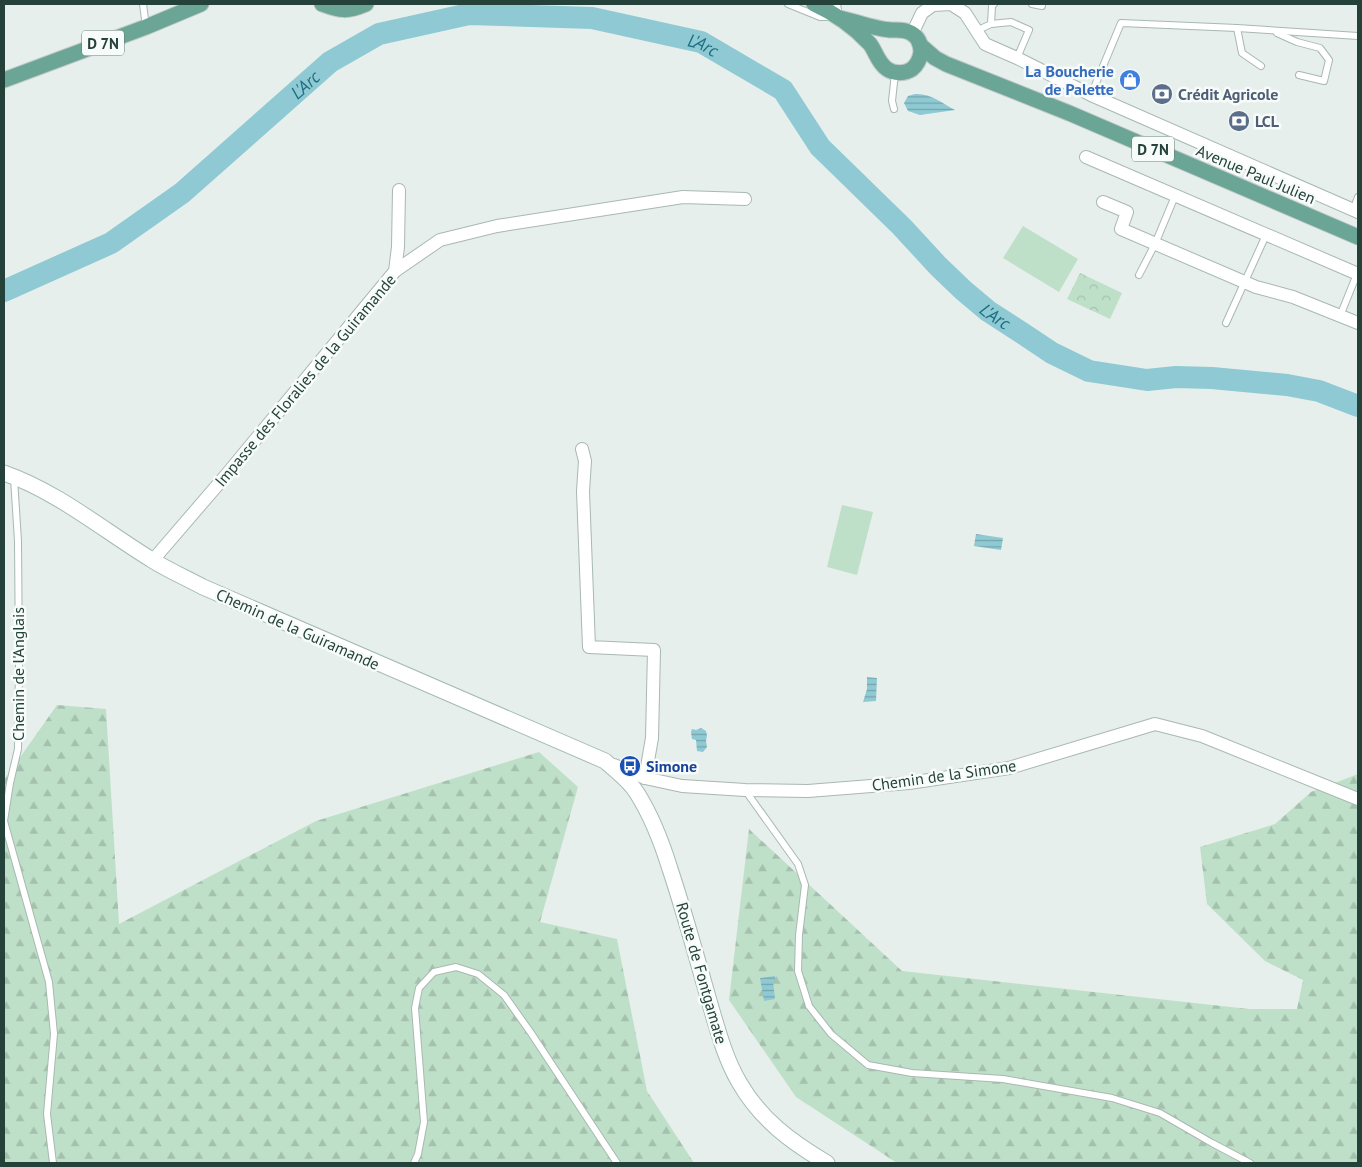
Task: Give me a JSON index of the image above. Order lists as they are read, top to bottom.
{
  "streets": {
    "main road": ["D 7N", "Avenue Paul Julien"],
    "street": [
      "Impasse des Floralies de la Guiramande",
      "Chemin de la Guiramande",
      "Chemin de la Simone",
      "Route de Fontgamate"
    ],
    "lane": ["Chemin de l'Anglais"]
  },
  "crossings": [
    ["Impasse des Floralies de la Guiramande", "Chemin de la Guiramande"],
    ["Chemin de la Guiramande", "Chemin de l'Anglais"],
    ["Chemin de la Guiramande", "Chemin de la Simone"],
    ["Chemin de la Guiramande", "Route de Fontgamate"],
    ["Chemin de la Simone", "Route de Fontgamate"]
  ],
  "water": ["L'Arc"],
  "places": {
    "shop": ["La Boucherie de Palette"],
    "bank": ["Crédit Agricole", "LCL"],
    "bus stop": ["Simone"]
  }
}
